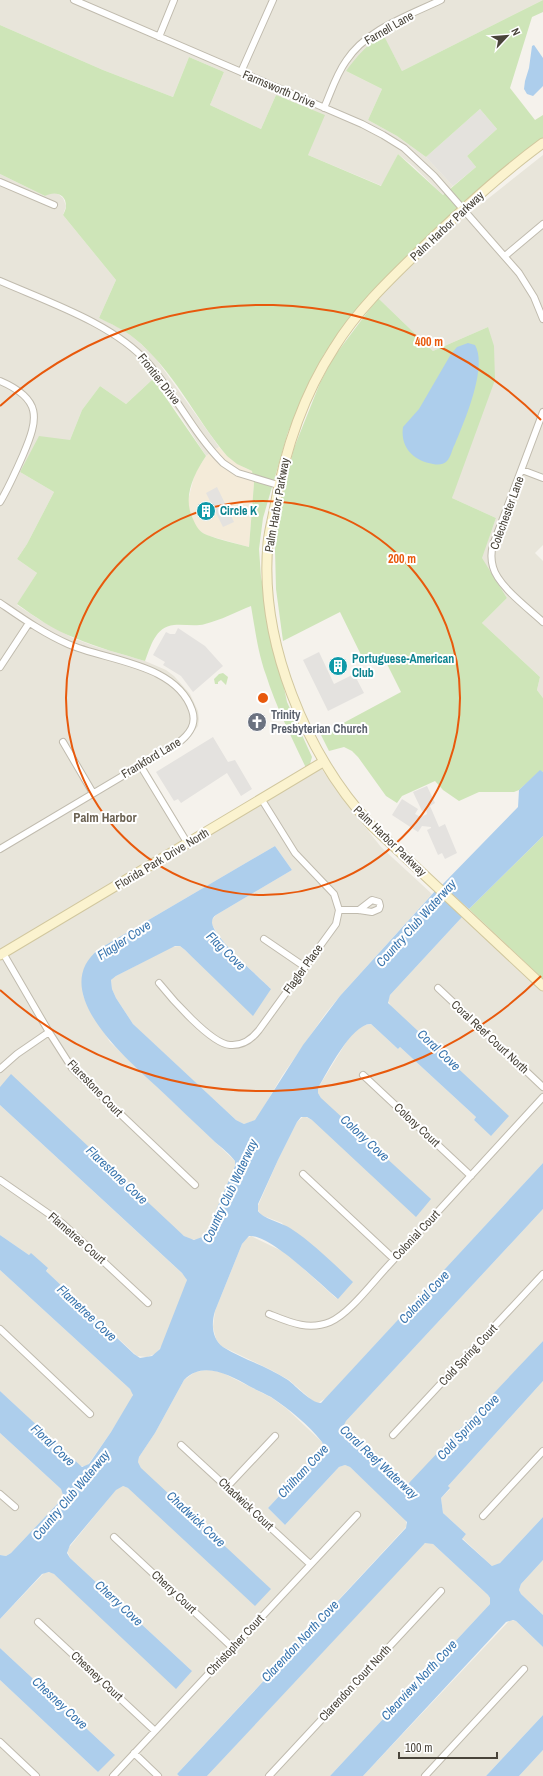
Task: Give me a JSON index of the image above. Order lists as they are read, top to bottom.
{
  "streets": {
    "street": [
      "Farnell Lane",
      "Farmsworth Drive",
      "Palm Harbor Parkway",
      "Frontier Drive",
      "Colechester Lane",
      "Frankford Lane",
      "Florida Park Drive North",
      "Flagler Place",
      "Coral Reef Court North",
      "Flarestone Court",
      "Colony Court",
      "Colonial Court",
      "Flametree Court",
      "Cold Spring Court",
      "Chadwick Court",
      "Cherry Court",
      "Christopher Court",
      "Chesney Court",
      "Clarendon Court North"
    ]
  },
  "crossings": [
    ["Farnell Lane", "Farmsworth Drive"],
    ["Farmsworth Drive", "Palm Harbor Parkway"],
    ["Palm Harbor Parkway", "Frontier Drive"],
    ["Palm Harbor Parkway", "Florida Park Drive North"],
    ["Florida Park Drive North", "Flarestone Court"],
    ["Colony Court", "Colonial Court"],
    ["Chadwick Court", "Christopher Court"],
    ["Cherry Court", "Christopher Court"],
    ["Christopher Court", "Chesney Court"]
  ],
  "districts": ["Palm Harbor"],
  "water": [
    "Country Club Waterway",
    "Flagler Cove",
    "Flag Cove",
    "Coral Cove",
    "Colony Cove",
    "Flarestone Cove",
    "Colonial Cove",
    "Flametree Cove",
    "Cold Spring Cove",
    "Floral Cove",
    "Coral Reef Waterway",
    "Chilham Cove",
    "Chadwick Cove",
    "Cherry Cove",
    "Clarendon North Cove",
    "Clearview North Cove",
    "Chesney Cove"
  ],
  "places": {
    "building": ["Circle K", "Portuguese-American Club"],
    "church": ["Trinity Presbyterian Church"]
  },
  "scale_bar": "100 m",
  "north": "top right",
  "rings": ["400 m", "200 m"]
}
